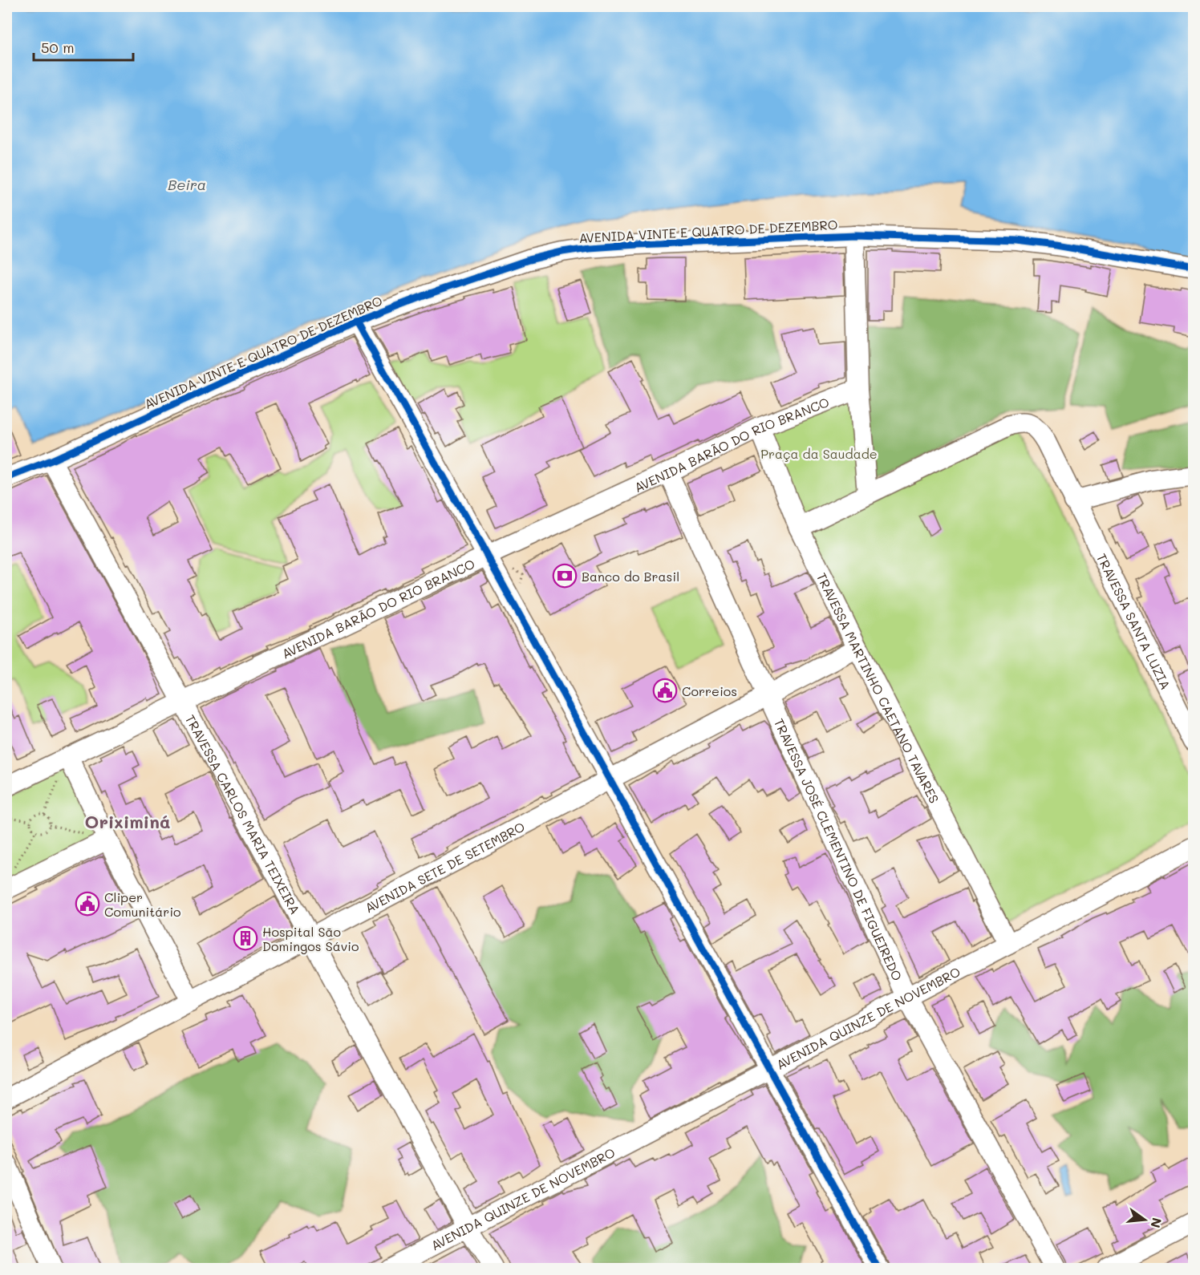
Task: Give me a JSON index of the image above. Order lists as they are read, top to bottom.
{
  "streets": {
    "street": [
      "AVENIDA VINTE E QUATRO DE DEZEMBRO",
      "AVENIDA BARÃO DO RIO BRANCO",
      "TRAVESSA SANTA LUZIA",
      "TRAVESSA MARTINHO CAETANO TAVARES",
      "TRAVESSA CARLOS MARIA TEIXEIRA",
      "TRAVESSA JOSÉ CLEMENTINO DE FIGUEIREDO",
      "AVENIDA SETE DE SETEMBRO",
      "AVENIDA QUINZE DE NOVEMBRO"
    ]
  },
  "crossings": [
    ["AVENIDA VINTE E QUATRO DE DEZEMBRO", "TRAVESSA CARLOS MARIA TEIXEIRA"],
    ["AVENIDA BARÃO DO RIO BRANCO", "TRAVESSA MARTINHO CAETANO TAVARES"],
    ["AVENIDA BARÃO DO RIO BRANCO", "TRAVESSA CARLOS MARIA TEIXEIRA"],
    ["AVENIDA BARÃO DO RIO BRANCO", "TRAVESSA JOSÉ CLEMENTINO DE FIGUEIREDO"],
    ["TRAVESSA MARTINHO CAETANO TAVARES", "AVENIDA SETE DE SETEMBRO"],
    ["TRAVESSA MARTINHO CAETANO TAVARES", "AVENIDA QUINZE DE NOVEMBRO"],
    ["TRAVESSA CARLOS MARIA TEIXEIRA", "AVENIDA SETE DE SETEMBRO"],
    ["TRAVESSA CARLOS MARIA TEIXEIRA", "AVENIDA QUINZE DE NOVEMBRO"],
    ["TRAVESSA JOSÉ CLEMENTINO DE FIGUEIREDO", "AVENIDA SETE DE SETEMBRO"],
    ["TRAVESSA JOSÉ CLEMENTINO DE FIGUEIREDO", "AVENIDA QUINZE DE NOVEMBRO"]
  ],
  "districts": ["Oriximiná"],
  "water": ["Beira"],
  "parks": ["Praça da Saudade"],
  "places": {
    "bank": ["Banco do Brasil"],
    "public building": ["Correios", "Cliper Comunitário"],
    "building": ["Hospital São Domingos Sávio"]
  },
  "scale_bar": "50 m",
  "north": "right"
}
